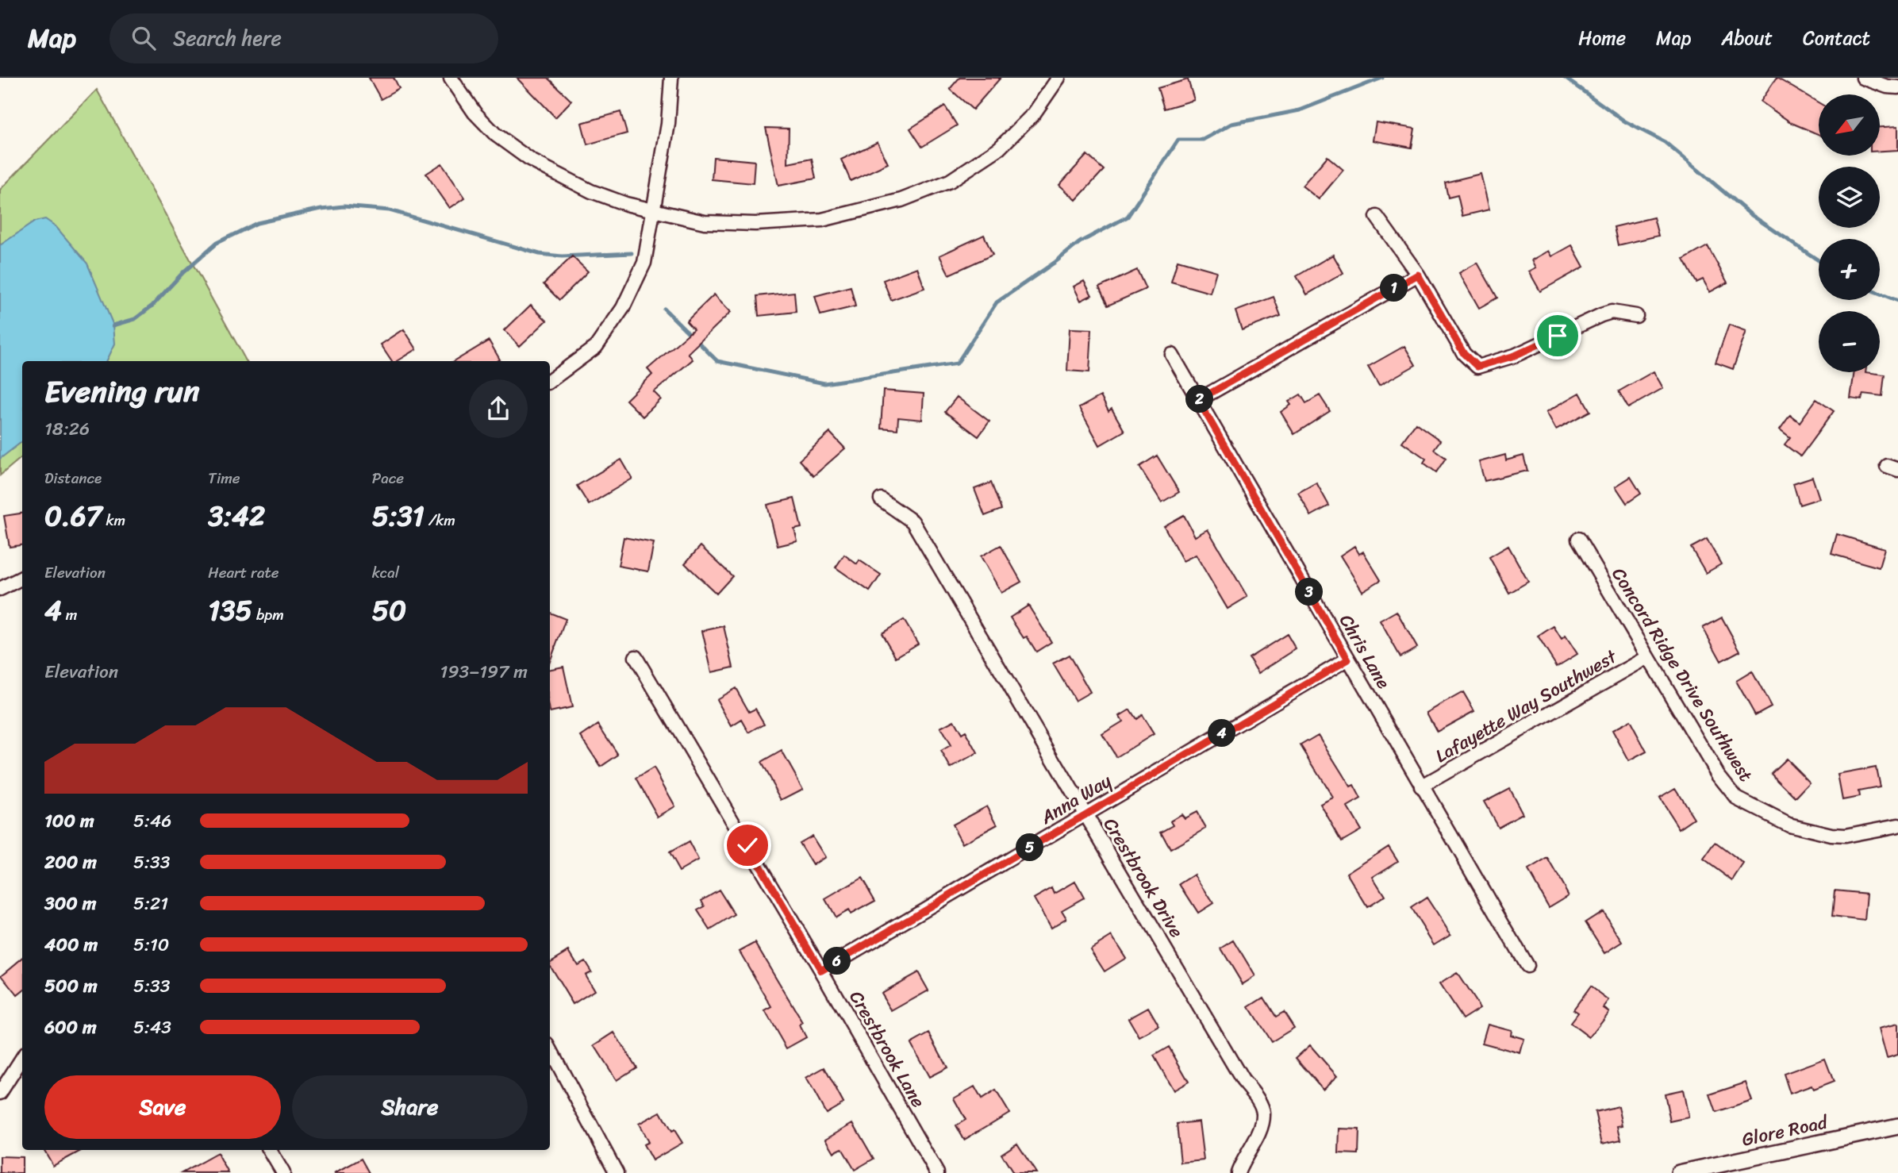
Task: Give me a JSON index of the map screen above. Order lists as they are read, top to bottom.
{
  "streets": {
    "street": [
      "Chris Lane",
      "Concord Ridge Drive Southwest",
      "Lafayette Way Southwest",
      "Anna Way",
      "Crestbrook Drive",
      "Crestbrook Lane",
      "Glore Road"
    ]
  },
  "crossings": [
    ["Chris Lane", "Lafayette Way Southwest"],
    ["Chris Lane", "Anna Way"],
    ["Concord Ridge Drive Southwest", "Lafayette Way Southwest"],
    ["Anna Way", "Crestbrook Drive"],
    ["Anna Way", "Crestbrook Lane"]
  ],
  "north": "bottom left",
  "page": {
    "header": "Map",
    "search": "Search here",
    "nav": [
      "Home",
      "Map",
      "About",
      "Contact"
    ],
    "map_buttons": ["+", "−"],
    "pins": [
      "1",
      "2",
      "3",
      "4",
      "5",
      "6"
    ],
    "heading": ["Evening run", "18:26"],
    "stats": [
      ["Distance", "0.67 km"],
      ["Time", "3:42"],
      ["Pace", "5:31 /km"],
      ["Elevation", "4 m"],
      ["Heart rate", "135 bpm"],
      ["kcal", "50"]
    ],
    "chart": ["Elevation", "193–197 m"],
    "list": [
      {
        "name": "100 m",
        "note": "5:46"
      },
      {
        "name": "200 m",
        "note": "5:33"
      },
      {
        "name": "300 m",
        "note": "5:21"
      },
      {
        "name": "400 m",
        "note": "5:10"
      },
      {
        "name": "500 m",
        "note": "5:33"
      },
      {
        "name": "600 m",
        "note": "5:43"
      }
    ],
    "buttons": ["Save", "Share"]
  }
}
